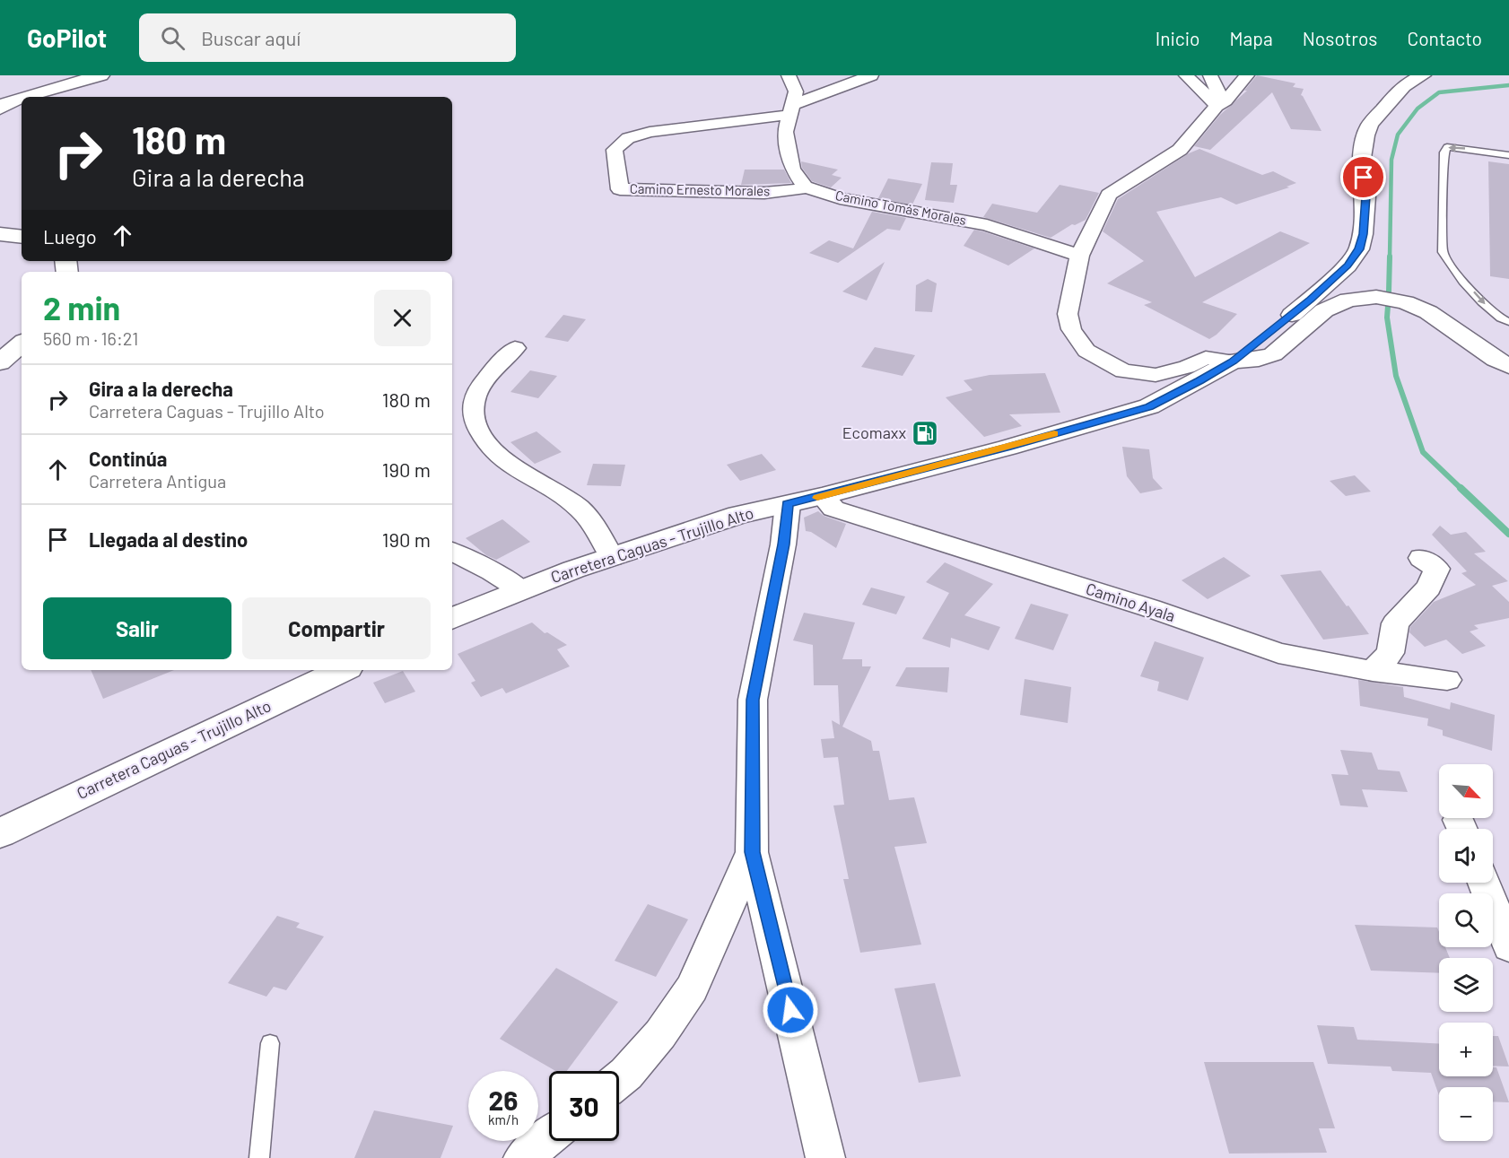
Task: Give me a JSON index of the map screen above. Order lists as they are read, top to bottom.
{
  "streets": {
    "street": [
      "Camino Ernesto Morales",
      "Camino Tomás Morales",
      "Carretera Caguas - Trujillo Alto",
      "Camino Ayala"
    ]
  },
  "crossings": [
    ["Camino Ernesto Morales", "Camino Tomás Morales"],
    ["Carretera Caguas - Trujillo Alto", "Camino Ayala"]
  ],
  "places": {
    "fuel station": ["Ecomaxx"]
  },
  "north": "bottom right",
  "page": {
    "header": "GoPilot",
    "search": "Buscar aquí",
    "nav": [
      "Inicio",
      "Mapa",
      "Nosotros",
      "Contacto"
    ],
    "turn": ["180 m", "Gira a la derecha"],
    "then": "Luego",
    "heading": ["2 min", "560 m · 16:21"],
    "list": [
      {
        "name": "Gira a la derecha",
        "note": "Carretera Caguas - Trujillo Alto",
        "value": "180 m"
      },
      {
        "name": "Continúa",
        "note": "Carretera Antigua",
        "value": "190 m"
      },
      {
        "name": "Llegada al destino",
        "value": "190 m"
      }
    ],
    "buttons": ["Salir", "Compartir"],
    "map_buttons": ["+", "−"],
    "speed": "26 km/h",
    "limit": "30"
  }
}
